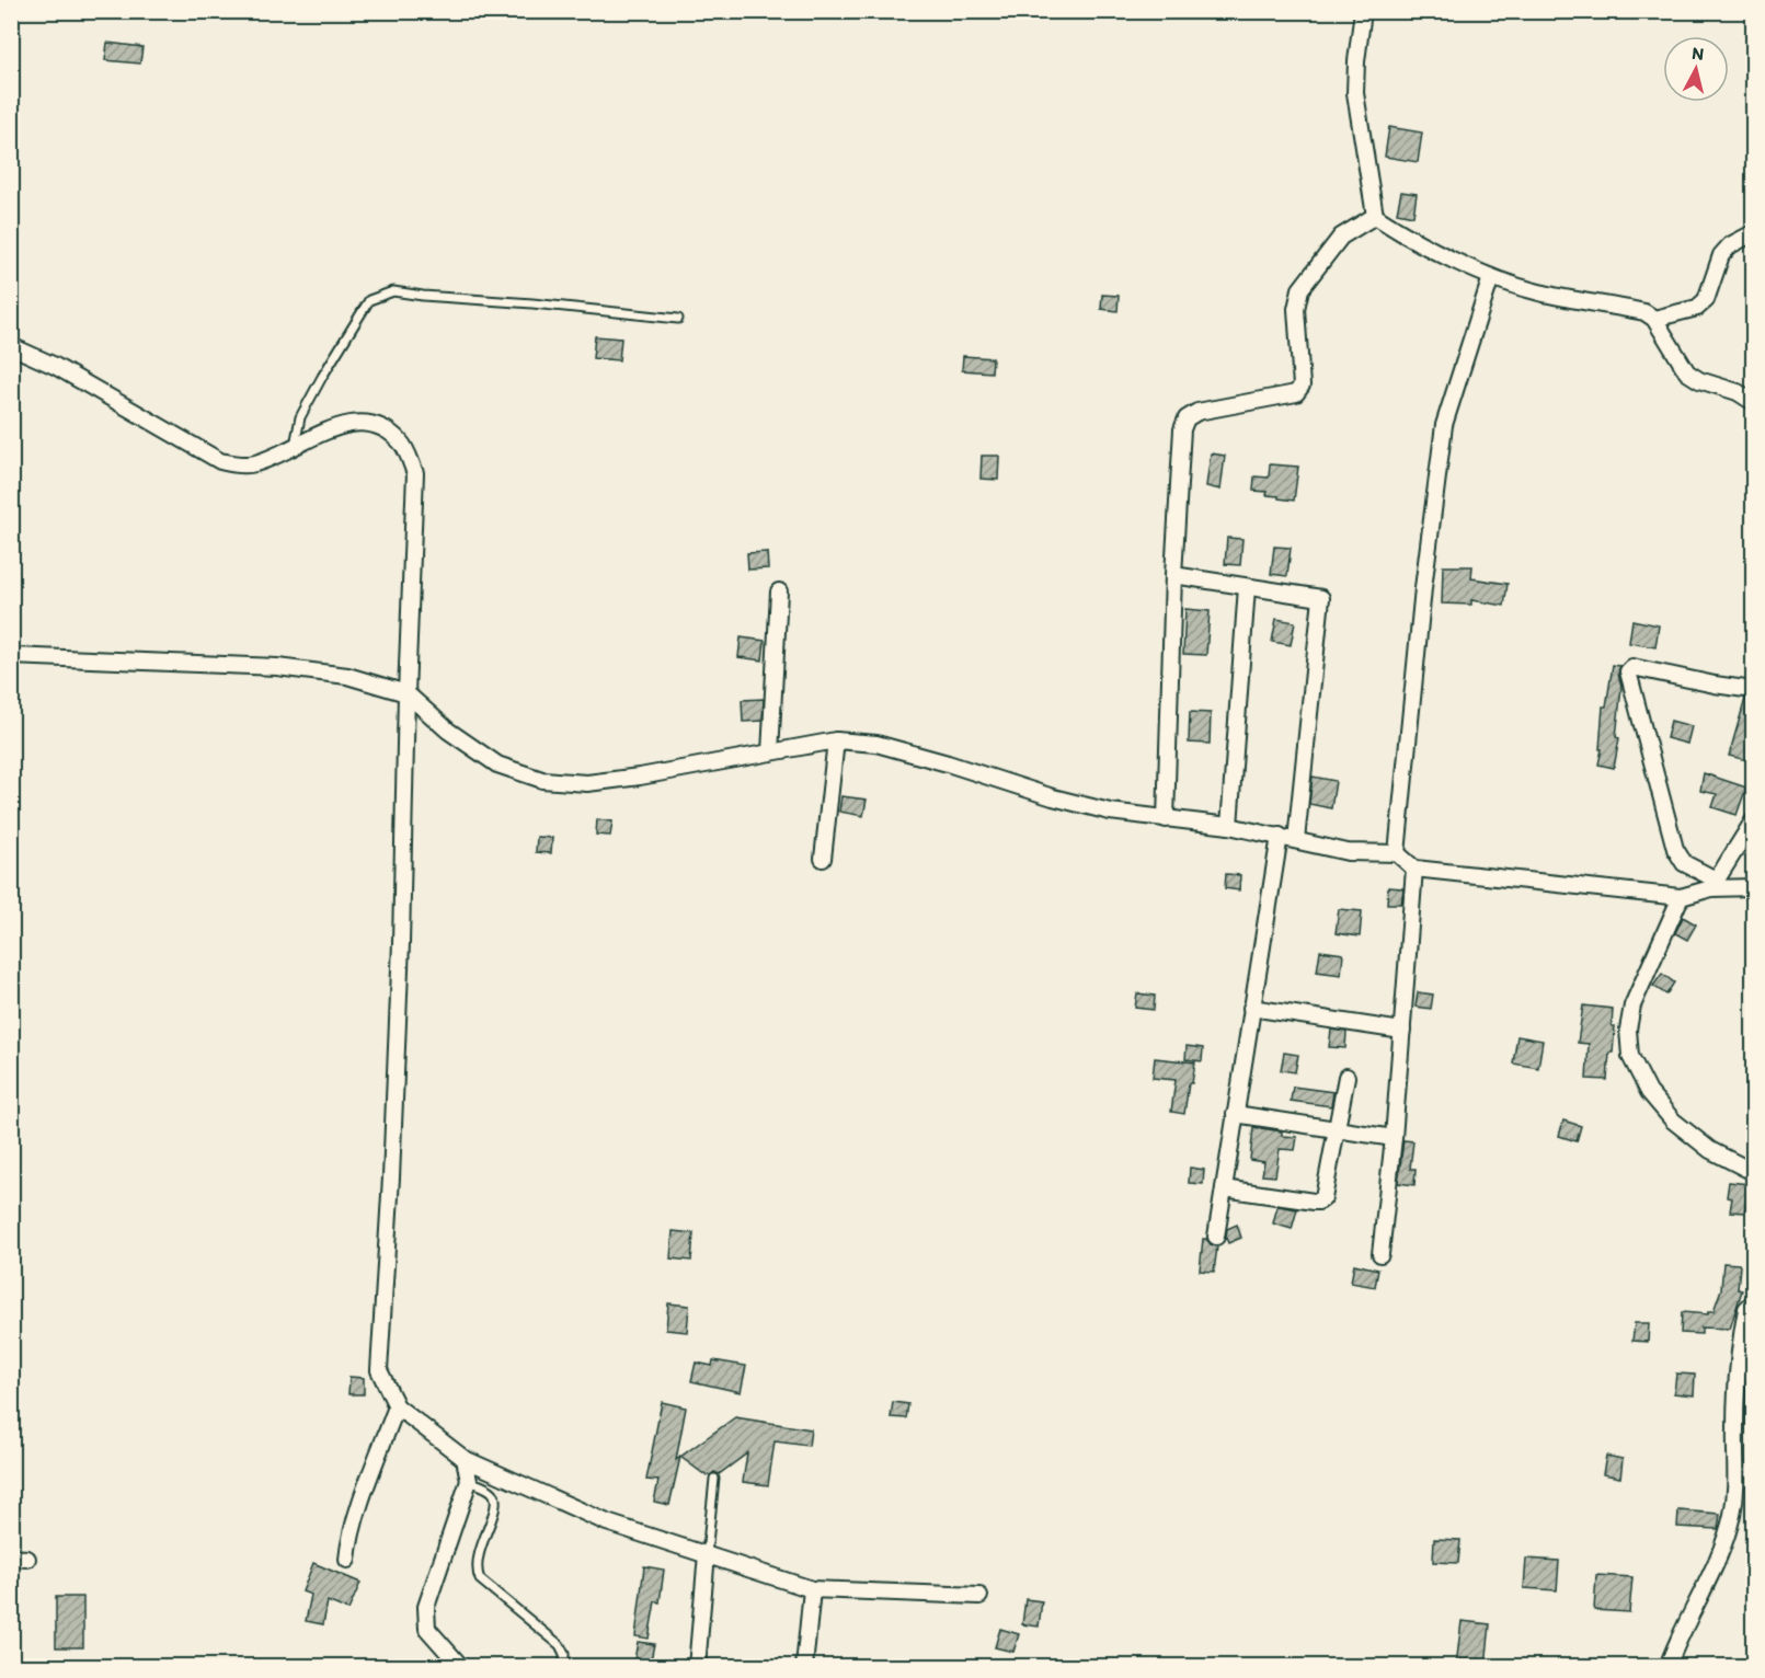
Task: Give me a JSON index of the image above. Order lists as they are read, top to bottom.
{
  "north": "top"
}
